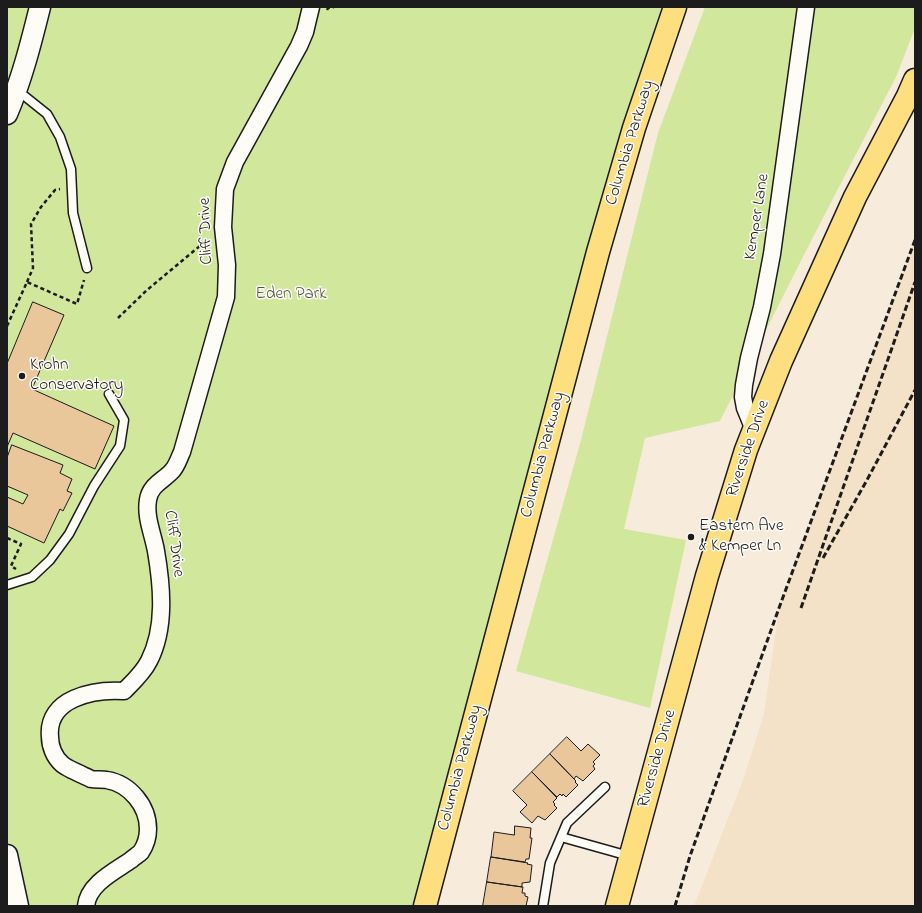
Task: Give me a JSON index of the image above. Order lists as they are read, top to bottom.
{
  "streets": {
    "main road": ["Columbia Parkway", "Riverside Drive"],
    "street": ["Kemper Lane", "Cliff Drive"]
  },
  "crossings": [
    ["Kemper Lane", "Riverside Drive"]
  ],
  "parks": ["Eden Park"],
  "places": ["Krohn Conservatory", "Eastern Ave & Kemper Ln"]
}
